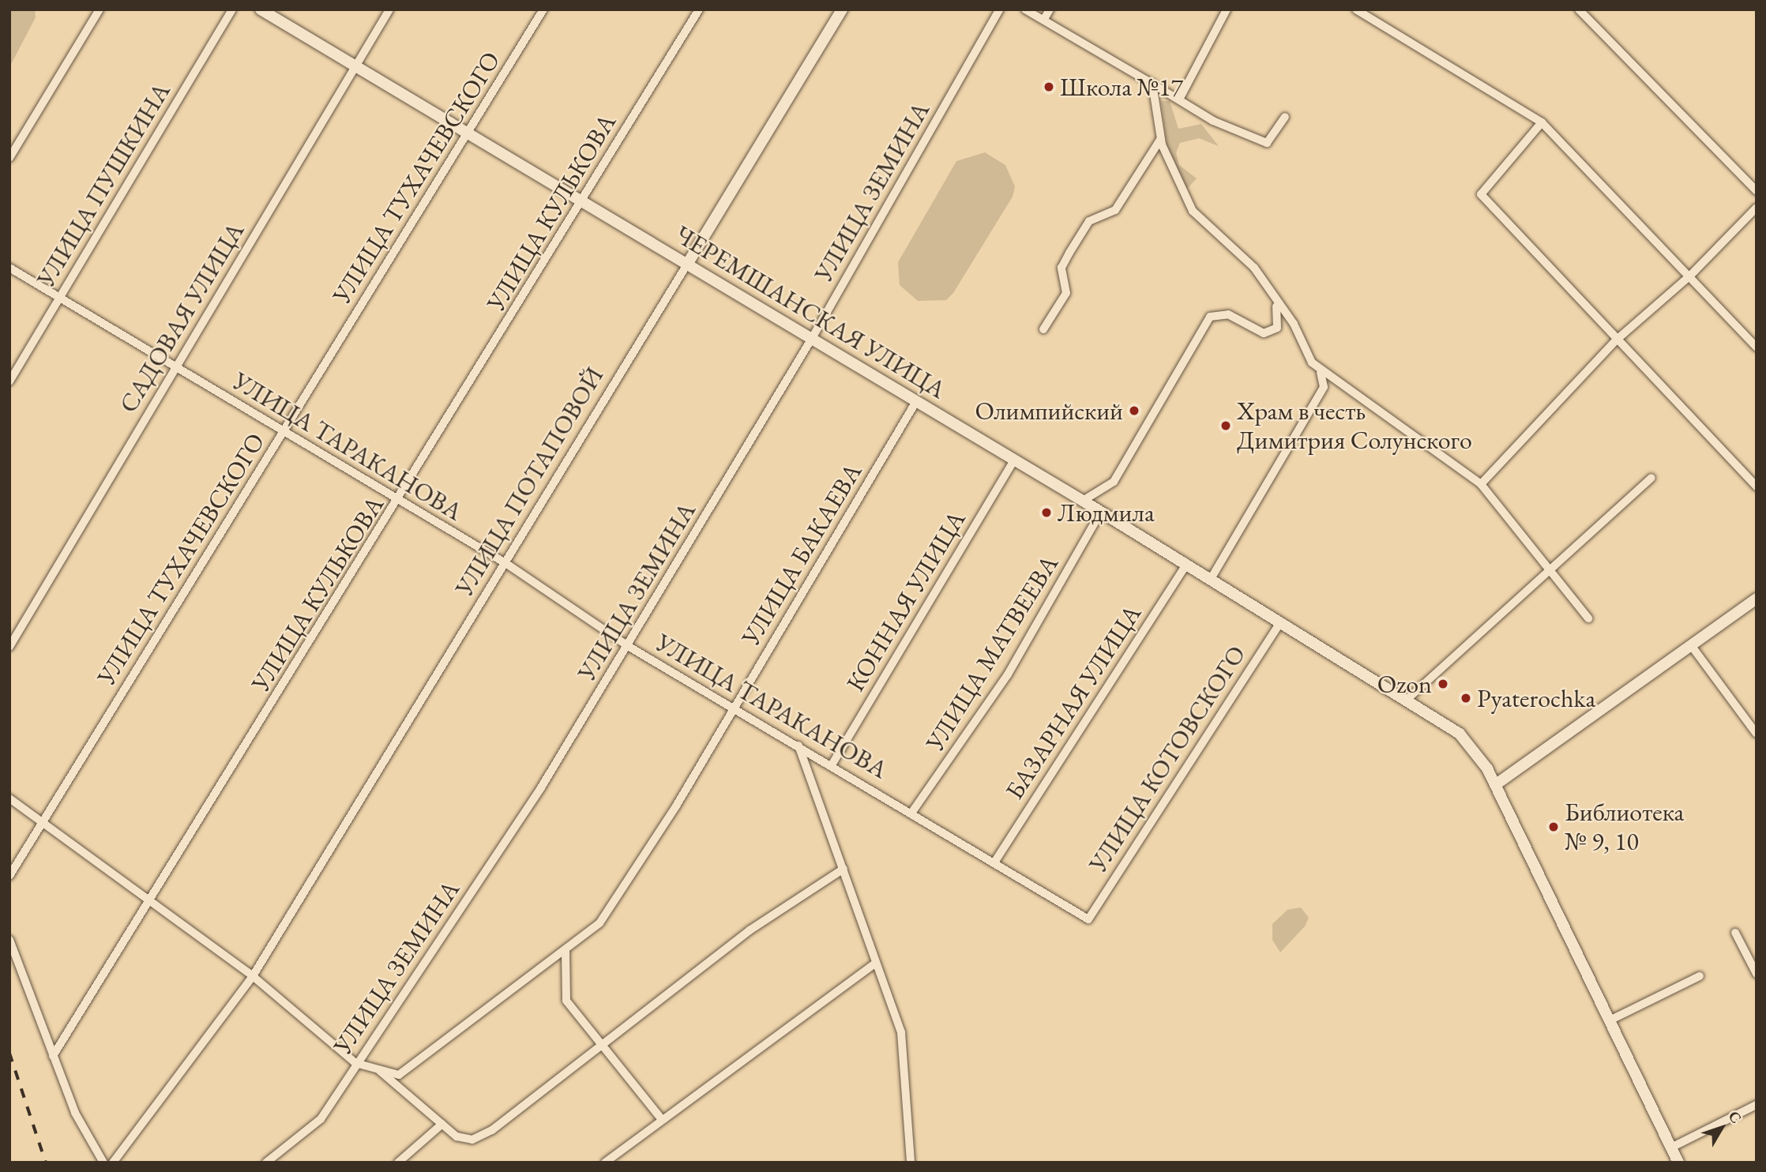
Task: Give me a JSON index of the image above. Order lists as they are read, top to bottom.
{
  "streets": {
    "main road": ["ЧЕРЕМШАНСКАЯ УЛИЦА", "УЛИЦА ПОТАПОВОЙ"],
    "street": [
      "УЛИЦА ТУХАЧЕВСКОГО",
      "УЛИЦА ПУШКИНА",
      "УЛИЦА ЗЕМИНА",
      "УЛИЦА КУЛЬКОВА",
      "САДОВАЯ УЛИЦА",
      "УЛИЦА ТАРАКАНОВА",
      "УЛИЦА БАКАЕВА",
      "КОННАЯ УЛИЦА",
      "УЛИЦА МАТВЕЕВА",
      "БАЗАРНАЯ УЛИЦА",
      "УЛИЦА КОТОВСКОГО"
    ]
  },
  "crossings": [
    ["УЛИЦА ТУХАЧЕВСКОГО", "ЧЕРЕМШАНСКАЯ УЛИЦА"],
    ["УЛИЦА ТУХАЧЕВСКОГО", "УЛИЦА ТАРАКАНОВА"],
    ["УЛИЦА ПУШКИНА", "УЛИЦА ТАРАКАНОВА"],
    ["УЛИЦА ЗЕМИНА", "ЧЕРЕМШАНСКАЯ УЛИЦА"],
    ["УЛИЦА ЗЕМИНА", "УЛИЦА ТАРАКАНОВА"],
    ["УЛИЦА КУЛЬКОВА", "ЧЕРЕМШАНСКАЯ УЛИЦА"],
    ["УЛИЦА КУЛЬКОВА", "УЛИЦА ТАРАКАНОВА"],
    ["ЧЕРЕМШАНСКАЯ УЛИЦА", "САДОВАЯ УЛИЦА"],
    ["ЧЕРЕМШАНСКАЯ УЛИЦА", "УЛИЦА ПОТАПОВОЙ"],
    ["ЧЕРЕМШАНСКАЯ УЛИЦА", "УЛИЦА БАКАЕВА"],
    ["ЧЕРЕМШАНСКАЯ УЛИЦА", "КОННАЯ УЛИЦА"],
    ["ЧЕРЕМШАНСКАЯ УЛИЦА", "УЛИЦА МАТВЕЕВА"],
    ["ЧЕРЕМШАНСКАЯ УЛИЦА", "БАЗАРНАЯ УЛИЦА"],
    ["ЧЕРЕМШАНСКАЯ УЛИЦА", "УЛИЦА КОТОВСКОГО"],
    ["САДОВАЯ УЛИЦА", "УЛИЦА ТАРАКАНОВА"],
    ["УЛИЦА ТАРАКАНОВА", "УЛИЦА ПОТАПОВОЙ"],
    ["УЛИЦА ТАРАКАНОВА", "УЛИЦА БАКАЕВА"],
    ["УЛИЦА ТАРАКАНОВА", "КОННАЯ УЛИЦА"],
    ["УЛИЦА ТАРАКАНОВА", "УЛИЦА МАТВЕЕВА"],
    ["УЛИЦА ТАРАКАНОВА", "БАЗАРНАЯ УЛИЦА"],
    ["УЛИЦА ТАРАКАНОВА", "УЛИЦА КОТОВСКОГО"]
  ],
  "places": [
    "Школа №17",
    "Олимпийский",
    "Храм в честь Димитрия Солунского",
    "Людмила",
    "Ozon",
    "Pyaterochka",
    "Библиотека № 9, 10"
  ],
  "north": "top right"
}
